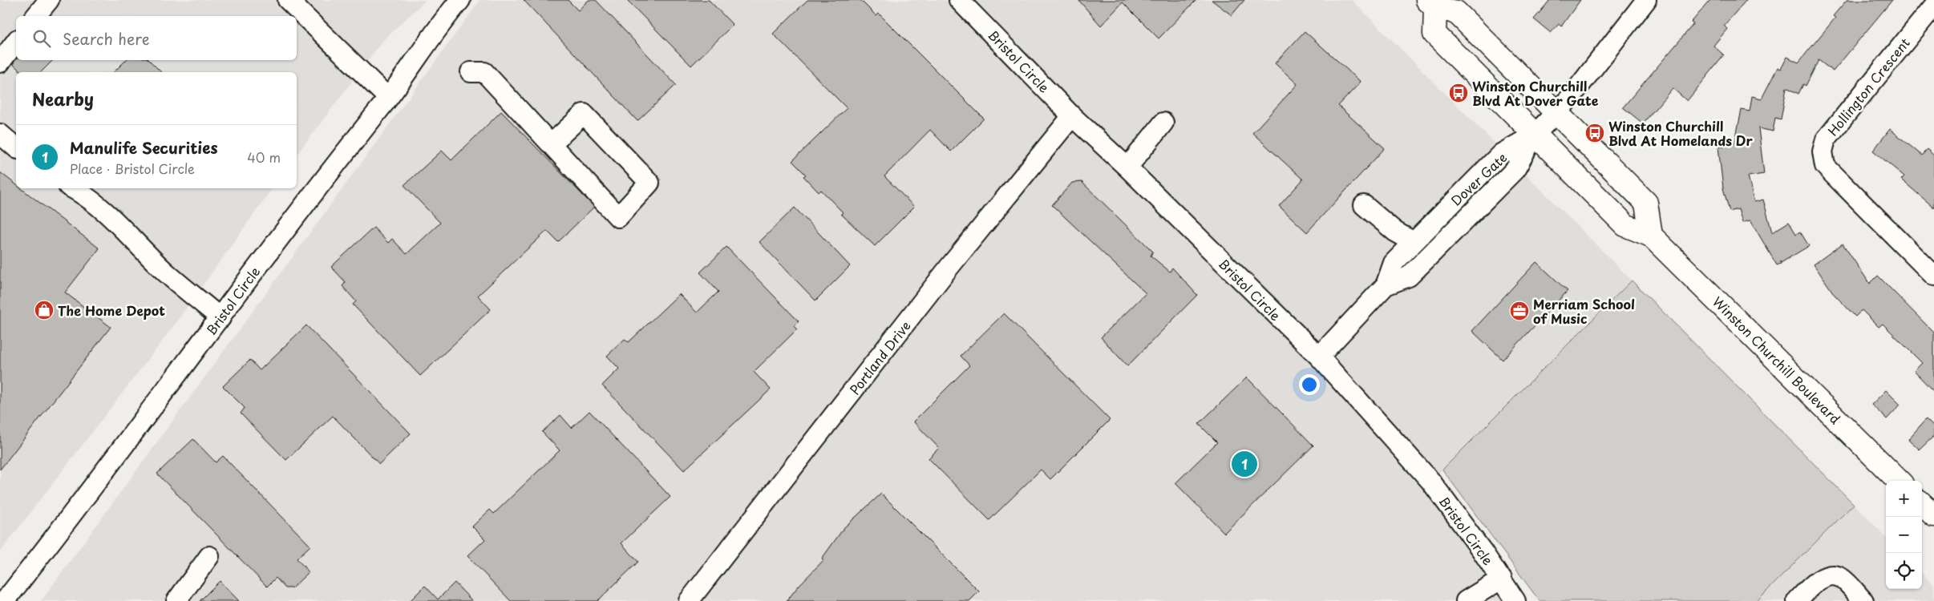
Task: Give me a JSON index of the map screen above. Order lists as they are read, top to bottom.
{
  "streets": {
    "main road": ["Winston Churchill Boulevard"],
    "street": [
      "Bristol Circle",
      "Hollington Crescent",
      "Dover Gate",
      "Portland Drive"
    ]
  },
  "crossings": [
    ["Bristol Circle", "Dover Gate"],
    ["Bristol Circle", "Portland Drive"],
    ["Dover Gate", "Winston Churchill Boulevard"]
  ],
  "places": {
    "bus stop": ["Winston Churchill Blvd At Dover Gate", "Winston Churchill Blvd At Homelands Dr"],
    "shop": ["The Home Depot"],
    "office": ["Merriam School of Music"]
  },
  "page": {
    "search": "Search here",
    "heading": "Nearby",
    "list": [
      {
        "mark": "1",
        "name": "Manulife Securities",
        "note": "Place · Bristol Circle",
        "value": "40 m"
      }
    ],
    "pins": "1",
    "map_buttons": ["+", "−"]
  }
}
